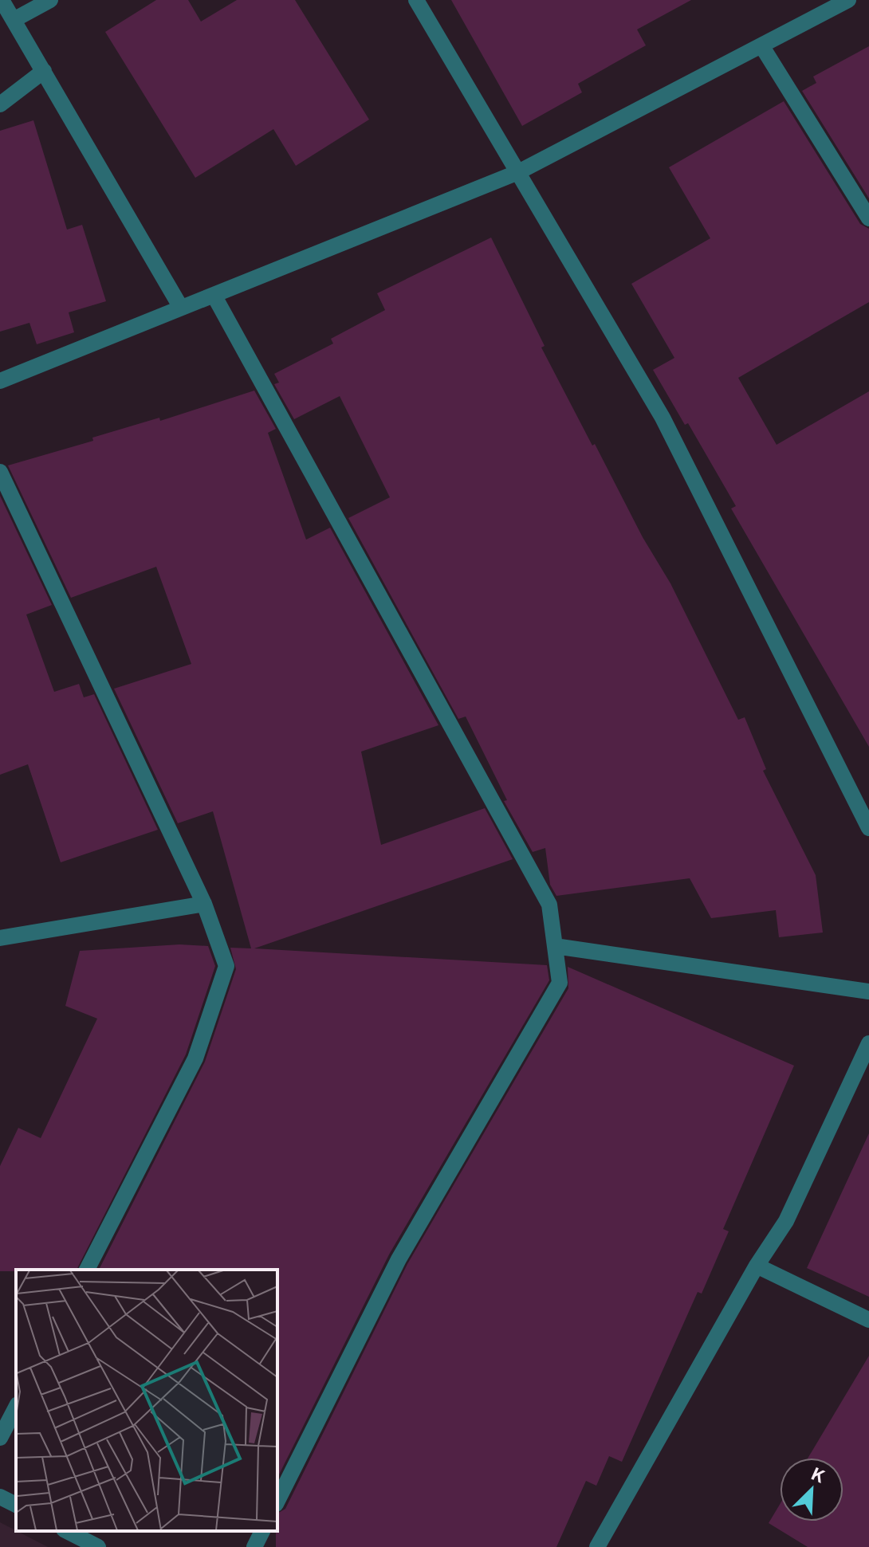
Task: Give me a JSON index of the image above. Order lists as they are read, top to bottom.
{
  "north": "top right"
}
